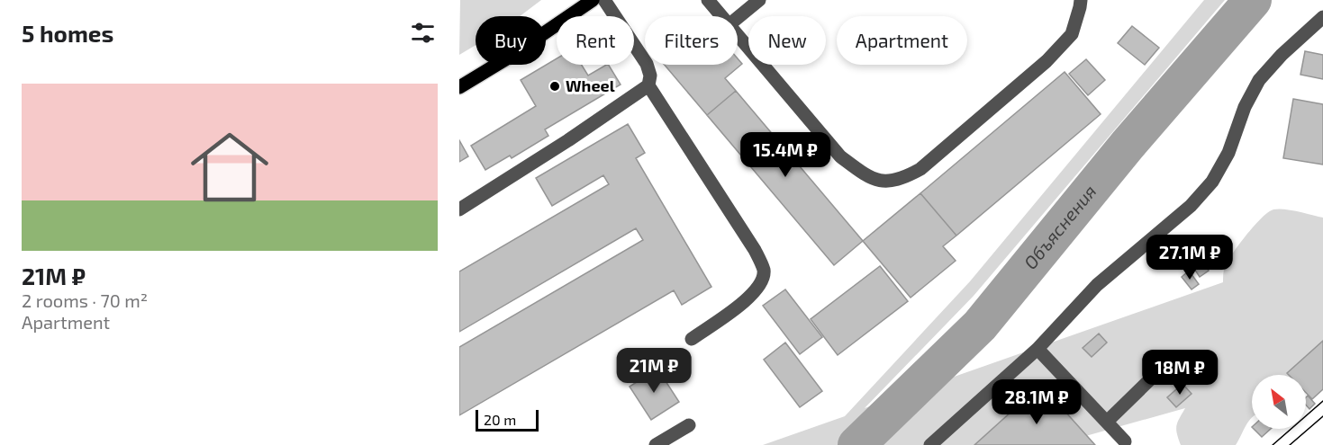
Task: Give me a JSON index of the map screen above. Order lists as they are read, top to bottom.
{
  "water": ["Объяснения"],
  "places": ["Wheel"],
  "scale_bar": "20 m",
  "north": "top left",
  "page": {
    "heading": "5 homes",
    "chip": [
      "Buy",
      "Rent",
      "Filters",
      "New",
      "Apartment"
    ],
    "list": [
      {
        "name": "21M ₽",
        "note": "2 rooms · 70 m² · Apartment"
      }
    ],
    "price": [
      "15.4M ₽",
      "27.1M ₽",
      "21M ₽",
      "18M ₽",
      "28.1M ₽"
    ],
    "scale": "20 m"
  }
}
